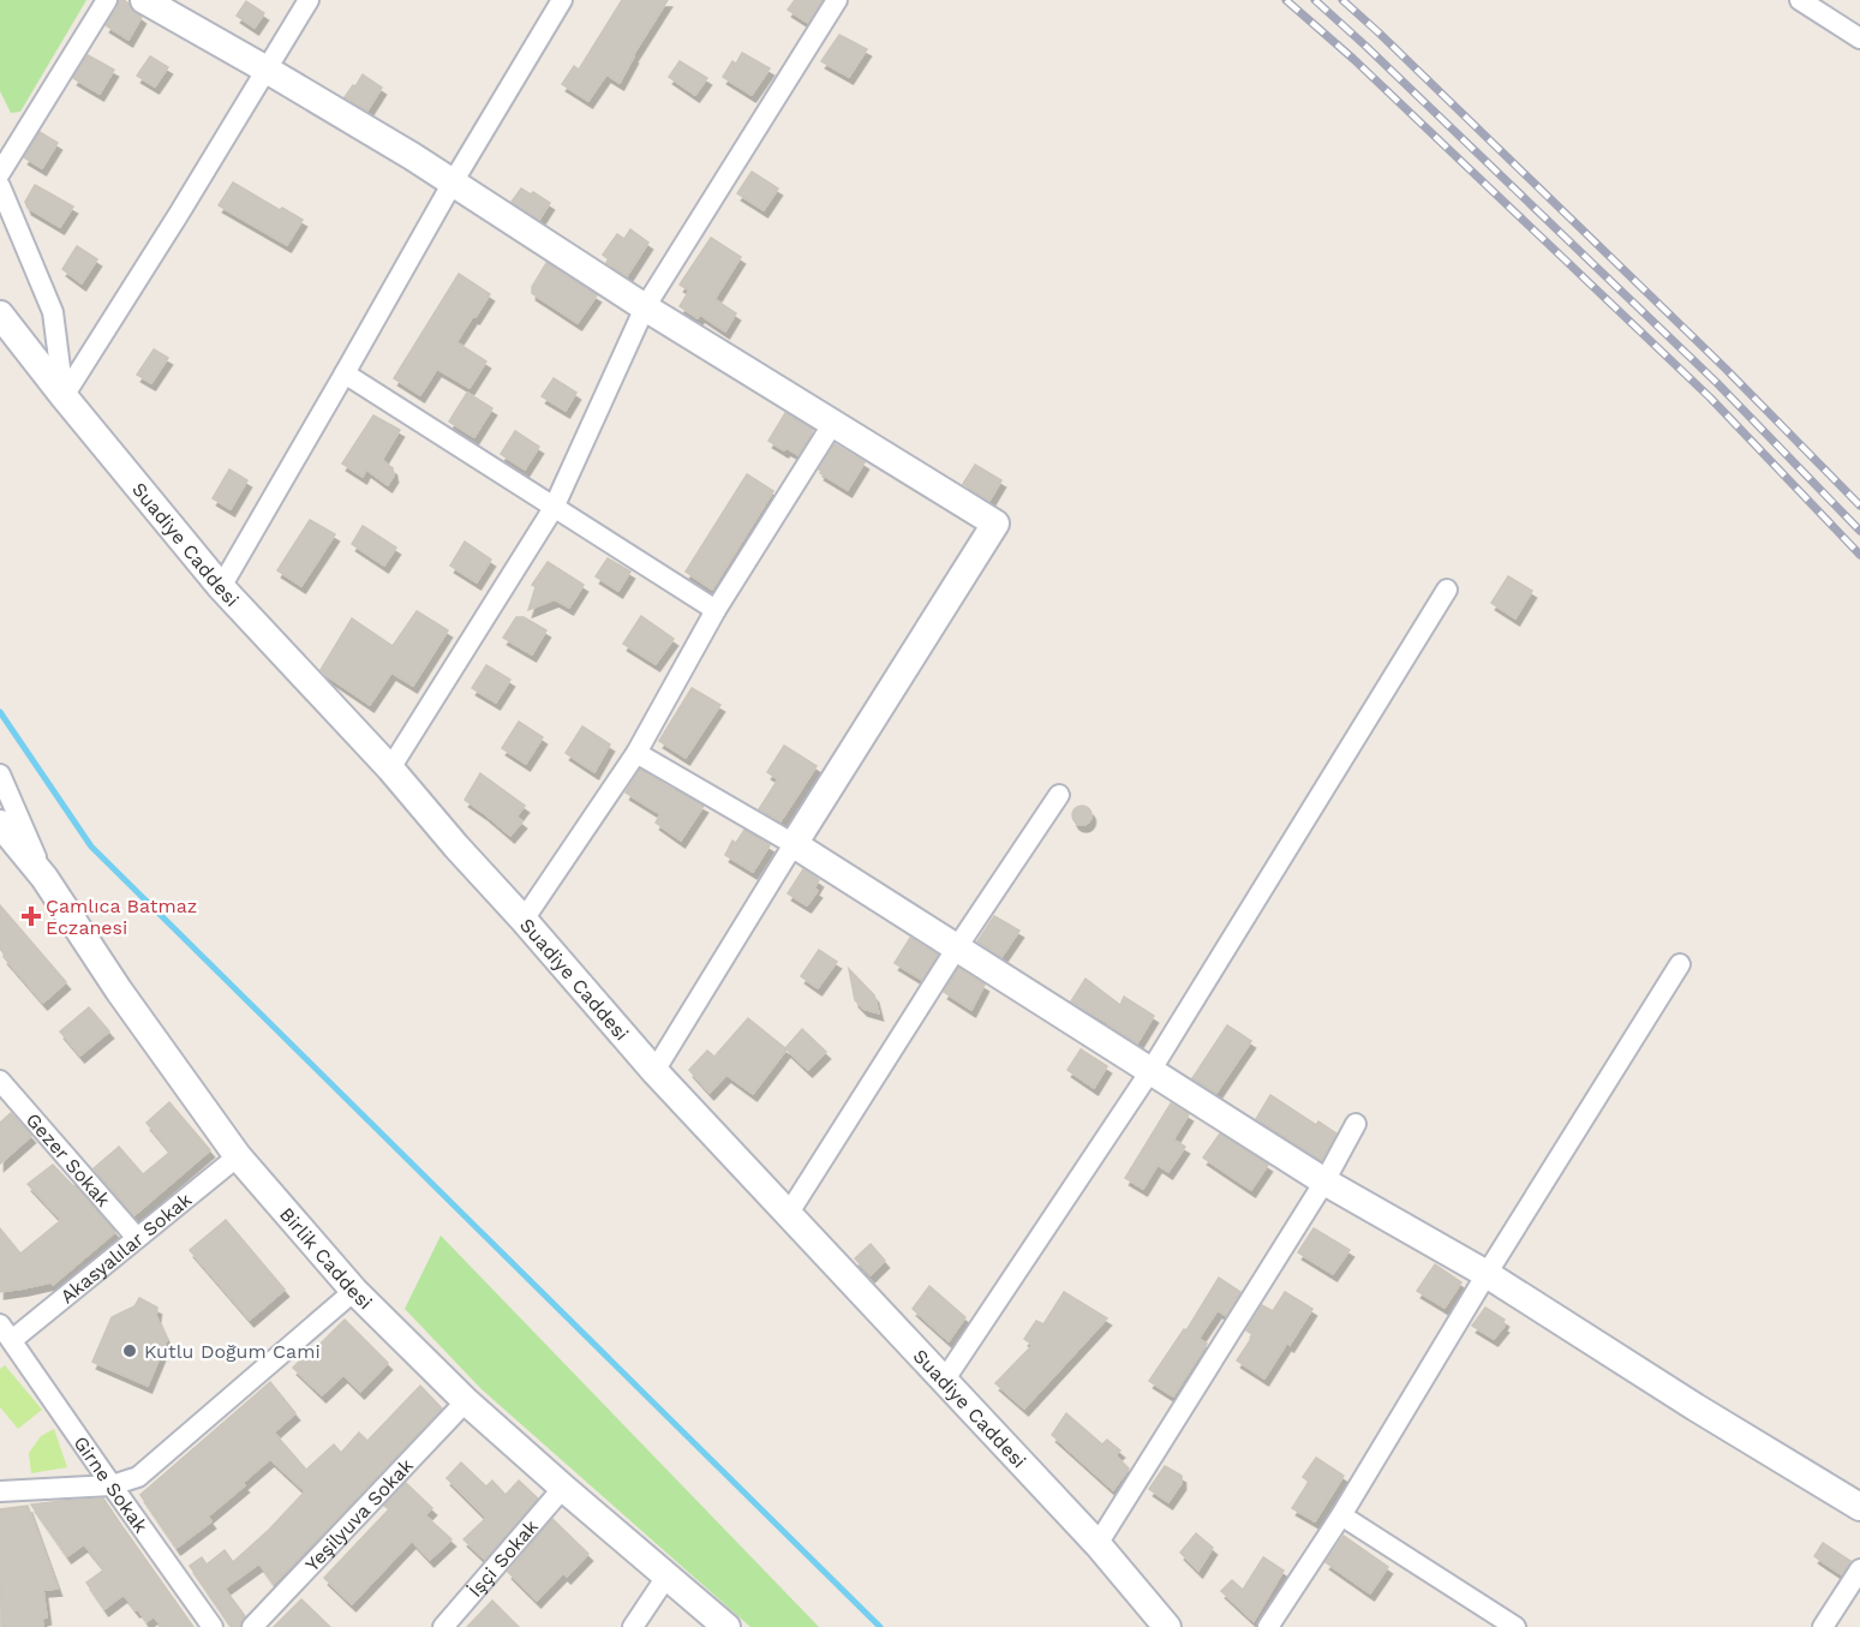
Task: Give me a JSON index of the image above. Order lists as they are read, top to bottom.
{
  "streets": {
    "street": [
      "Suadiye Caddesi",
      "Gezer Sokak",
      "Akasyalılar Sokak",
      "Birlik Caddesi",
      "Girne Sokak",
      "Yeşilyuva Sokak",
      "İşçi Sokak"
    ]
  },
  "crossings": [
    ["Gezer Sokak", "Akasyalılar Sokak"],
    ["Akasyalılar Sokak", "Birlik Caddesi"],
    ["Akasyalılar Sokak", "Girne Sokak"],
    ["Birlik Caddesi", "Yeşilyuva Sokak"],
    ["Birlik Caddesi", "İşçi Sokak"]
  ],
  "places": {
    "health": ["Çamlıca Batmaz Eczanesi"],
    "other": ["Kutlu Doğum Cami"]
  }
}
